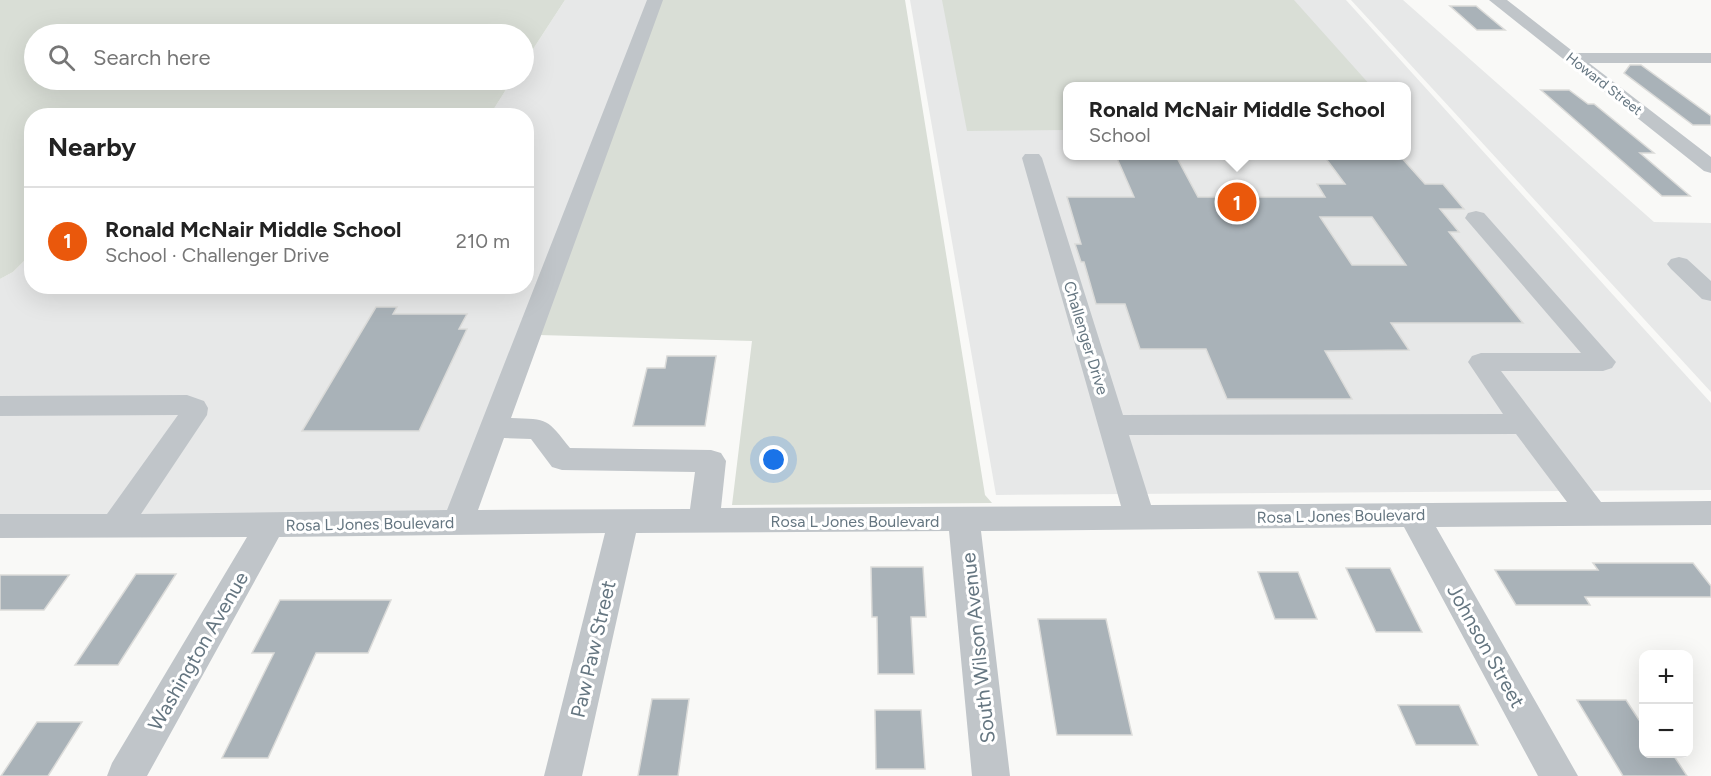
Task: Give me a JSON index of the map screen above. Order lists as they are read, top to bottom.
{
  "streets": {
    "street": [
      "Howard Street",
      "Challenger Drive",
      "Rosa L Jones Boulevard",
      "Johnson Street",
      "South Wilson Avenue",
      "Paw Paw Street",
      "Washington Avenue"
    ]
  },
  "crossings": [
    ["Challenger Drive", "Rosa L Jones Boulevard"],
    ["Rosa L Jones Boulevard", "Johnson Street"],
    ["Rosa L Jones Boulevard", "South Wilson Avenue"],
    ["Rosa L Jones Boulevard", "Paw Paw Street"],
    ["Rosa L Jones Boulevard", "Washington Avenue"]
  ],
  "page": {
    "search": "Search here",
    "popup": ["Ronald McNair Middle School", "School"],
    "heading": "Nearby",
    "pins": "1",
    "list": [
      {
        "mark": "1",
        "name": "Ronald McNair Middle School",
        "note": "School · Challenger Drive",
        "value": "210 m"
      }
    ],
    "map_buttons": ["+", "−"]
  }
}
